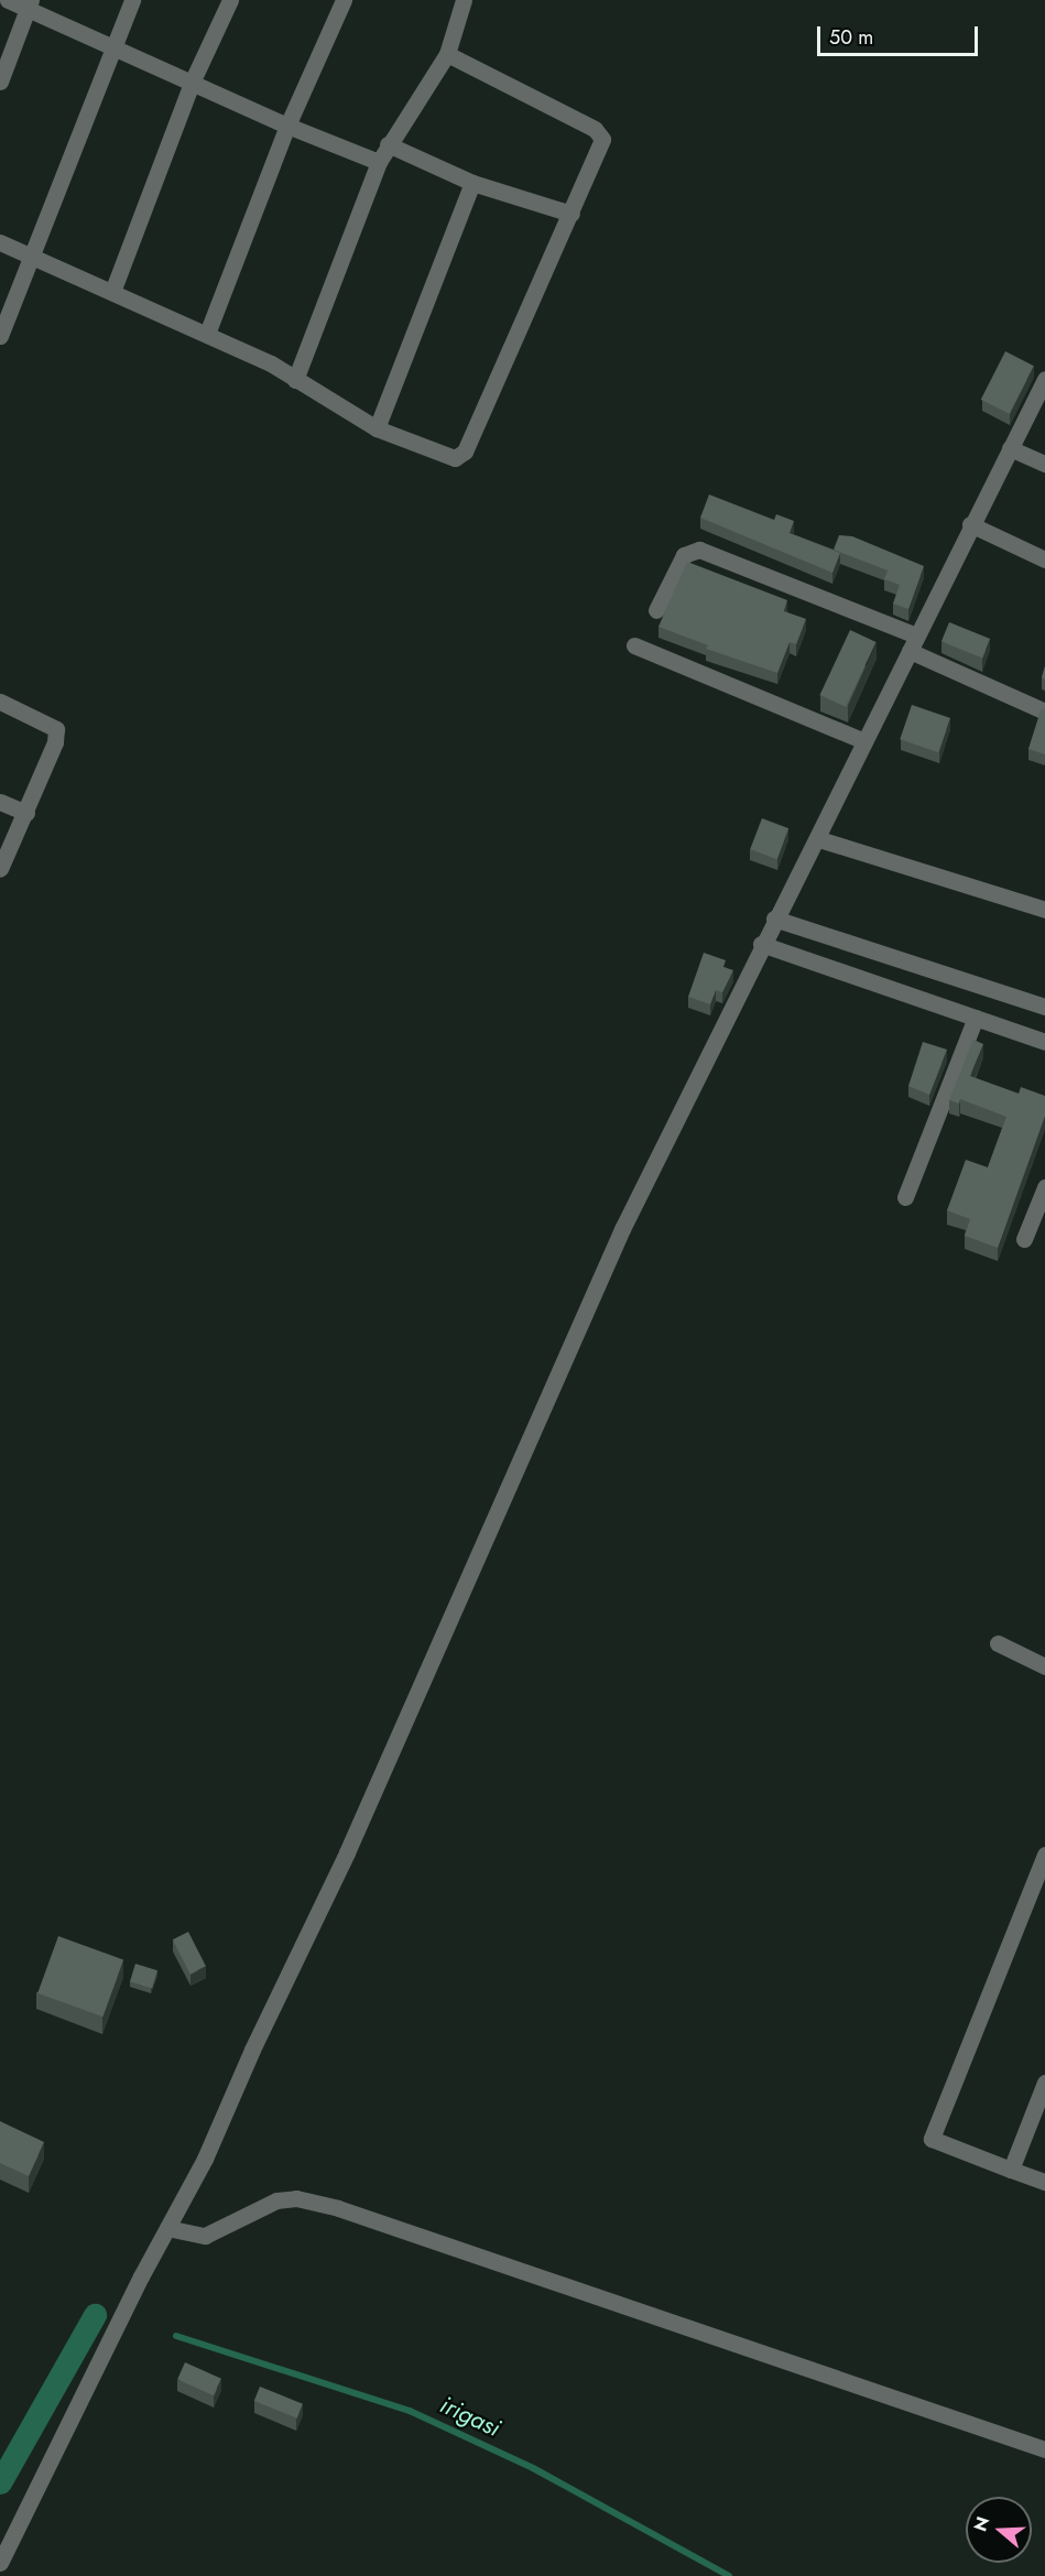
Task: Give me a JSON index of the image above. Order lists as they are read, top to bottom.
{
  "water": ["irigasi"],
  "scale_bar": "50 m",
  "north": "left"
}
